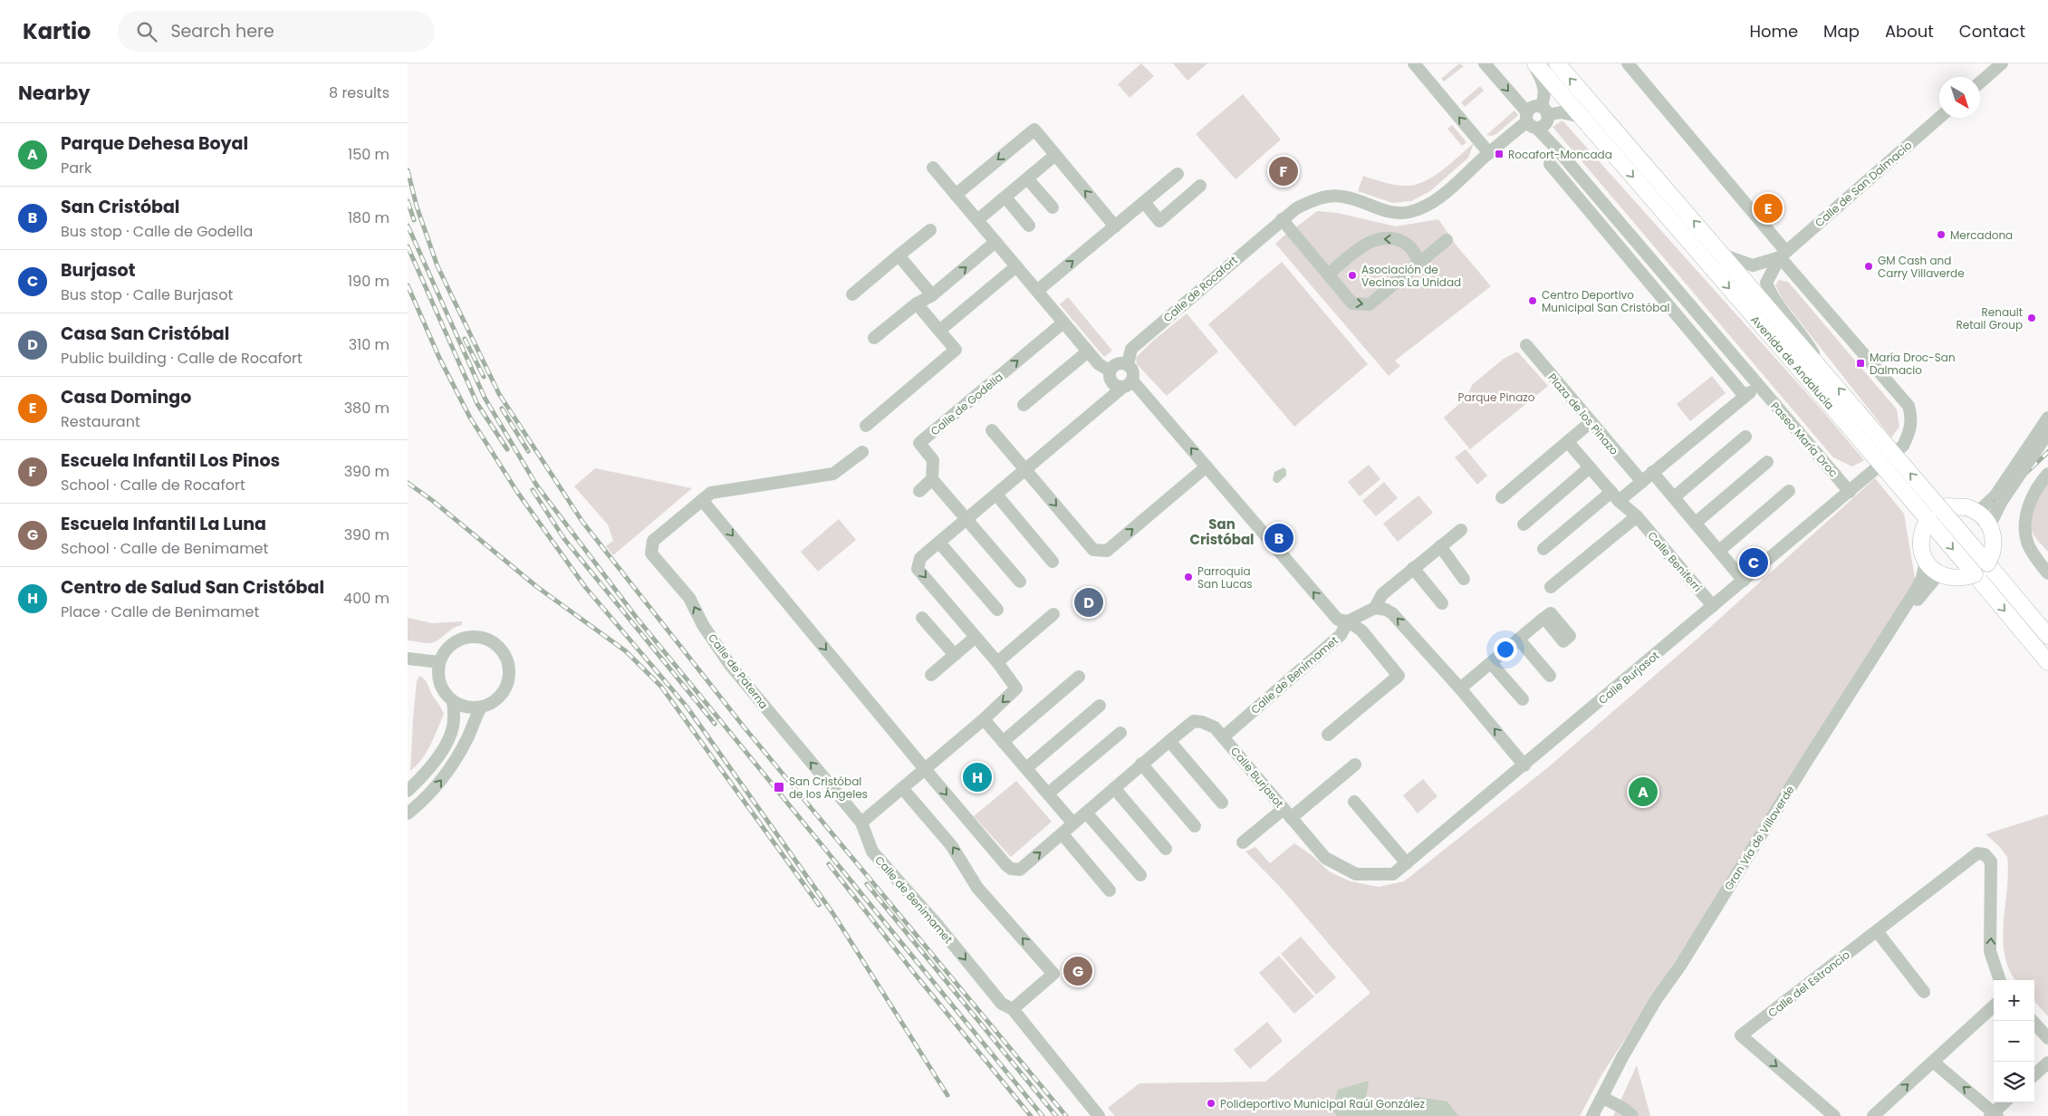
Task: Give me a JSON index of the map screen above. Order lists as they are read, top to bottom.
{
  "streets": {
    "main road": ["Avenida de Andalucía"],
    "street": [
      "Calle de San Dalmacio",
      "Calle de Rocafort",
      "Calle de Godella",
      "Plaza de los Pinazo",
      "Paseo María Droc",
      "Calle Beniferri",
      "Calle de Paterna",
      "Calle de Benimamet",
      "Calle Burjasot",
      "Gran Vía de Villaverde",
      "Calle del Estroncio"
    ]
  },
  "crossings": [
    ["Calle de San Dalmacio", "Avenida de Andalucía"],
    ["Calle de Rocafort", "Paseo María Droc"],
    ["Paseo María Droc", "Calle Burjasot"],
    ["Calle Beniferri", "Calle Burjasot"],
    ["Calle de Paterna", "Calle de Benimamet"],
    ["Calle de Benimamet", "Calle Burjasot"]
  ],
  "one_way": ["Calle de Benimamet"],
  "districts": ["San Cristóbal"],
  "parks": ["Parque Pinazo"],
  "places": {
    "transit": ["Rocafort-Moncada", "María Droc-San Dalmacio", "San Cristóbal de los Ángeles"],
    "other": [
      "Mercadona",
      "GM Cash and Carry Villaverde",
      "Asociación de Vecinos La Unidad",
      "Centro Deportivo Municipal San Cristóbal",
      "Renault Retail Group",
      "Parroquia San Lucas",
      "Polideportivo Municipal Raúl González"
    ]
  },
  "north": "bottom right",
  "page": {
    "header": "Kartio",
    "search": "Search here",
    "nav": [
      "Home",
      "Map",
      "About",
      "Contact"
    ],
    "heading": ["Nearby", "8 results"],
    "list": [
      {
        "mark": "A",
        "name": "Parque Dehesa Boyal",
        "note": "Park",
        "value": "150 m"
      },
      {
        "mark": "B",
        "name": "San Cristóbal",
        "note": "Bus stop · Calle de Godella",
        "value": "180 m"
      },
      {
        "mark": "C",
        "name": "Burjasot",
        "note": "Bus stop · Calle Burjasot",
        "value": "190 m"
      },
      {
        "mark": "D",
        "name": "Casa San Cristóbal",
        "note": "Public building · Calle de Rocafort",
        "value": "310 m"
      },
      {
        "mark": "E",
        "name": "Casa Domingo",
        "note": "Restaurant",
        "value": "380 m"
      },
      {
        "mark": "F",
        "name": "Escuela Infantil Los Pinos",
        "note": "School · Calle de Rocafort",
        "value": "390 m"
      },
      {
        "mark": "G",
        "name": "Escuela Infantil La Luna",
        "note": "School · Calle de Benimamet",
        "value": "390 m"
      },
      {
        "mark": "H",
        "name": "Centro de Salud San Cristóbal",
        "note": "Place · Calle de Benimamet",
        "value": "400 m"
      }
    ],
    "pins": [
      "F",
      "E",
      "B",
      "C",
      "D",
      "H",
      "A",
      "G"
    ],
    "map_buttons": ["+", "−"]
  }
}
